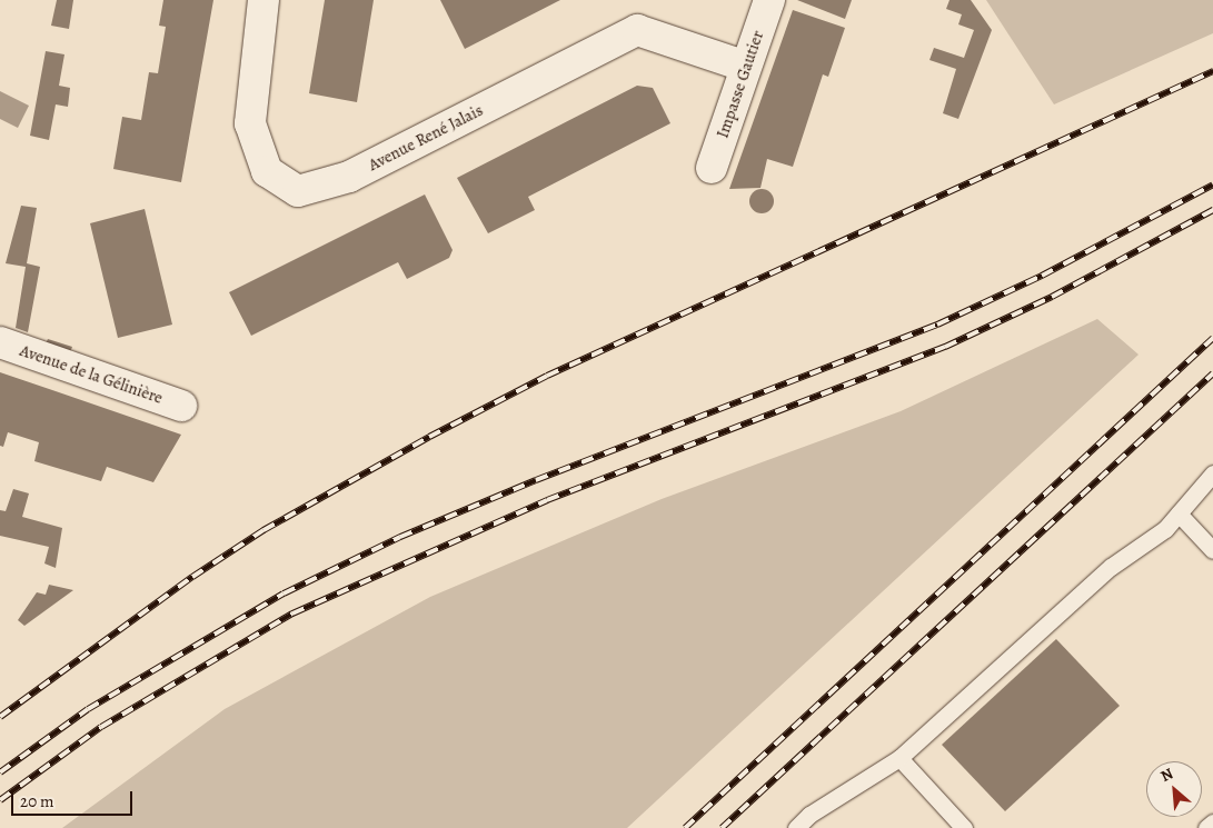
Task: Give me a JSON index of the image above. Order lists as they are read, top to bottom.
{
  "streets": {
    "street": ["Impasse Gautier", "Avenue René Jalais", "Avenue de la Gélinière"]
  },
  "crossings": [
    ["Impasse Gautier", "Avenue René Jalais"]
  ],
  "scale_bar": "20 m",
  "north": "top left"
}
